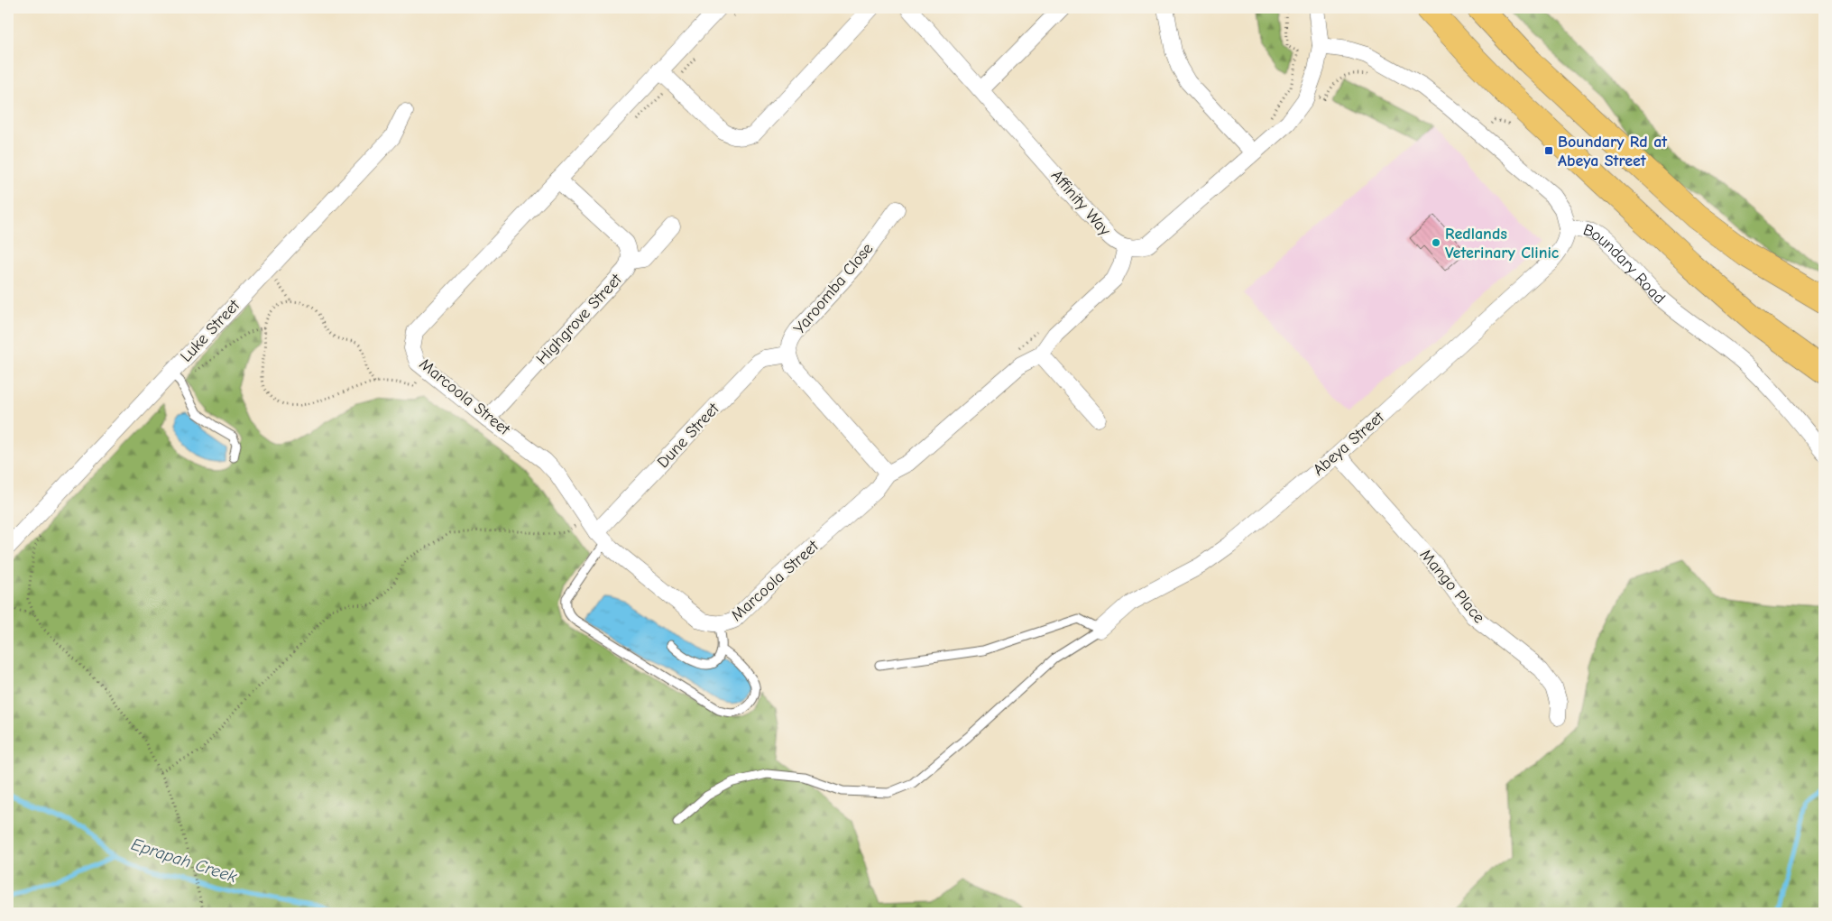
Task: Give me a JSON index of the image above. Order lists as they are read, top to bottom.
{
  "streets": {
    "street": [
      "Affinity Way",
      "Boundary Road",
      "Yaroomba Close",
      "Highgrove Street",
      "Luke Street",
      "Marcoola Street",
      "Dune Street",
      "Abeya Street",
      "Mango Place"
    ]
  },
  "crossings": [
    ["Affinity Way", "Boundary Road"],
    ["Affinity Way", "Marcoola Street"],
    ["Boundary Road", "Abeya Street"],
    ["Yaroomba Close", "Marcoola Street"],
    ["Yaroomba Close", "Dune Street"],
    ["Highgrove Street", "Marcoola Street"],
    ["Marcoola Street", "Dune Street"],
    ["Abeya Street", "Mango Place"]
  ],
  "water": ["Eprapah Creek"],
  "places": {
    "transit": ["Boundary Rd at Abeya Street"],
    "other": ["Redlands Veterinary Clinic"]
  }
}
